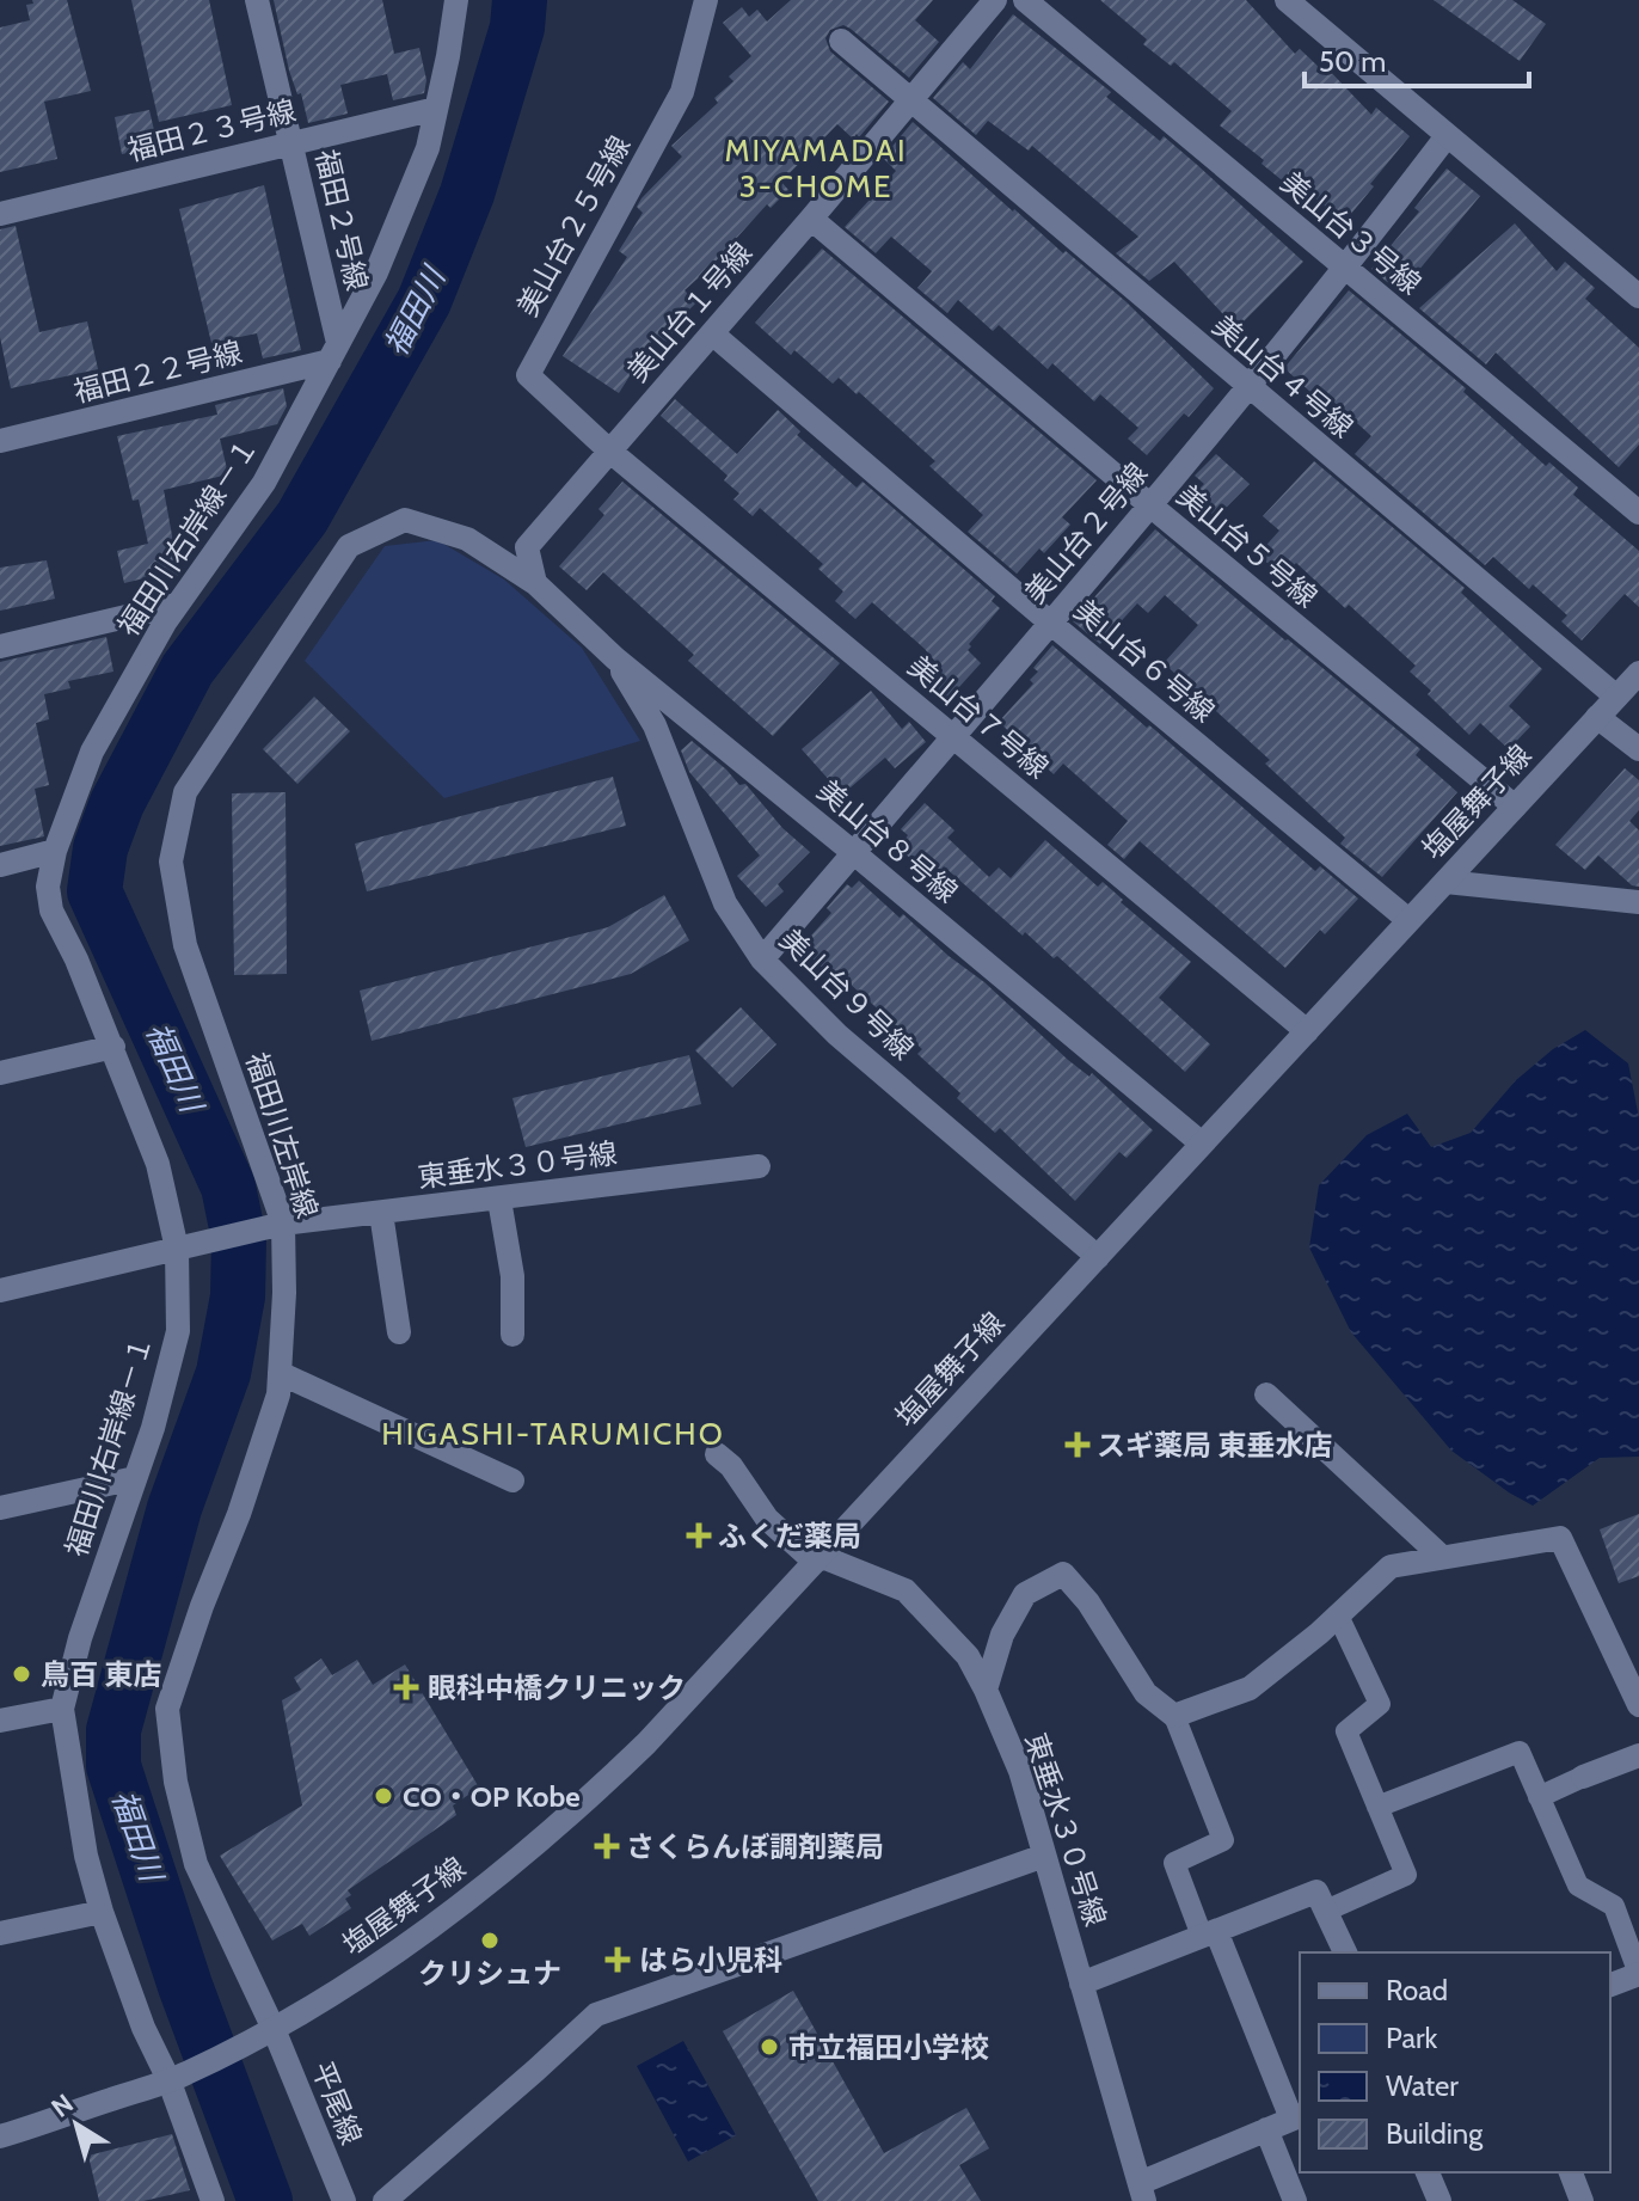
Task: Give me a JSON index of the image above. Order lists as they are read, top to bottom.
{
  "streets": {
    "street": [
      "福田２３号線",
      "福田２号線",
      "美山台２５号線",
      "美山台３号線",
      "美山台１号線",
      "福田２２号線",
      "美山台４号線",
      "美山台２号線",
      "福田川右岸線－１",
      "美山台５号線",
      "美山台６号線",
      "美山台７号線",
      "塩屋舞子線",
      "美山台８号線",
      "美山台９号線",
      "福田川左岸線",
      "東垂水３０号線",
      "平尾線"
    ]
  },
  "crossings": [
    ["福田２３号線", "福田２号線"],
    ["福田２３号線", "福田川右岸線－１"],
    ["福田２号線", "福田２２号線"],
    ["福田２号線", "福田川右岸線－１"],
    ["美山台２５号線", "美山台１号線"],
    ["美山台２５号線", "美山台７号線"],
    ["美山台３号線", "美山台２号線"],
    ["美山台１号線", "美山台４号線"],
    ["美山台１号線", "美山台５号線"],
    ["美山台１号線", "美山台６号線"],
    ["美山台１号線", "美山台７号線"],
    ["美山台１号線", "美山台８号線"],
    ["美山台１号線", "福田川左岸線"],
    ["福田２２号線", "福田川右岸線－１"],
    ["美山台４号線", "美山台２号線"],
    ["美山台４号線", "塩屋舞子線"],
    ["美山台２号線", "美山台５号線"],
    ["美山台２号線", "美山台６号線"],
    ["美山台２号線", "美山台７号線"],
    ["美山台２号線", "美山台８号線"],
    ["美山台２号線", "美山台９号線"],
    ["福田川右岸線－１", "塩屋舞子線"],
    ["福田川右岸線－１", "東垂水３０号線"],
    ["美山台５号線", "塩屋舞子線"],
    ["美山台６号線", "塩屋舞子線"],
    ["美山台７号線", "塩屋舞子線"],
    ["塩屋舞子線", "美山台８号線"],
    ["塩屋舞子線", "美山台９号線"],
    ["塩屋舞子線", "福田川左岸線"],
    ["塩屋舞子線", "東垂水３０号線"],
    ["塩屋舞子線", "平尾線"],
    ["美山台８号線", "美山台９号線"],
    ["美山台８号線", "福田川左岸線"],
    ["福田川左岸線", "東垂水３０号線"],
    ["福田川左岸線", "平尾線"]
  ],
  "districts": ["MIYAMADAI 3-CHOME", "HIGASHI-TARUMICHO"],
  "water": ["福田川"],
  "places": {
    "health": [
      "スギ薬局 東垂水店",
      "ふくだ薬局",
      "眼科中橋クリニック",
      "さくらんぼ調剤薬局",
      "はら小児科"
    ],
    "other": [
      "鳥百 東店",
      "CO・OP Kobe",
      "クリシュナ",
      "市立福田小学校"
    ]
  },
  "legend": [
    "Road",
    "Park",
    "Water",
    "Building"
  ],
  "scale_bar": "50 m",
  "north": "top left"
}
